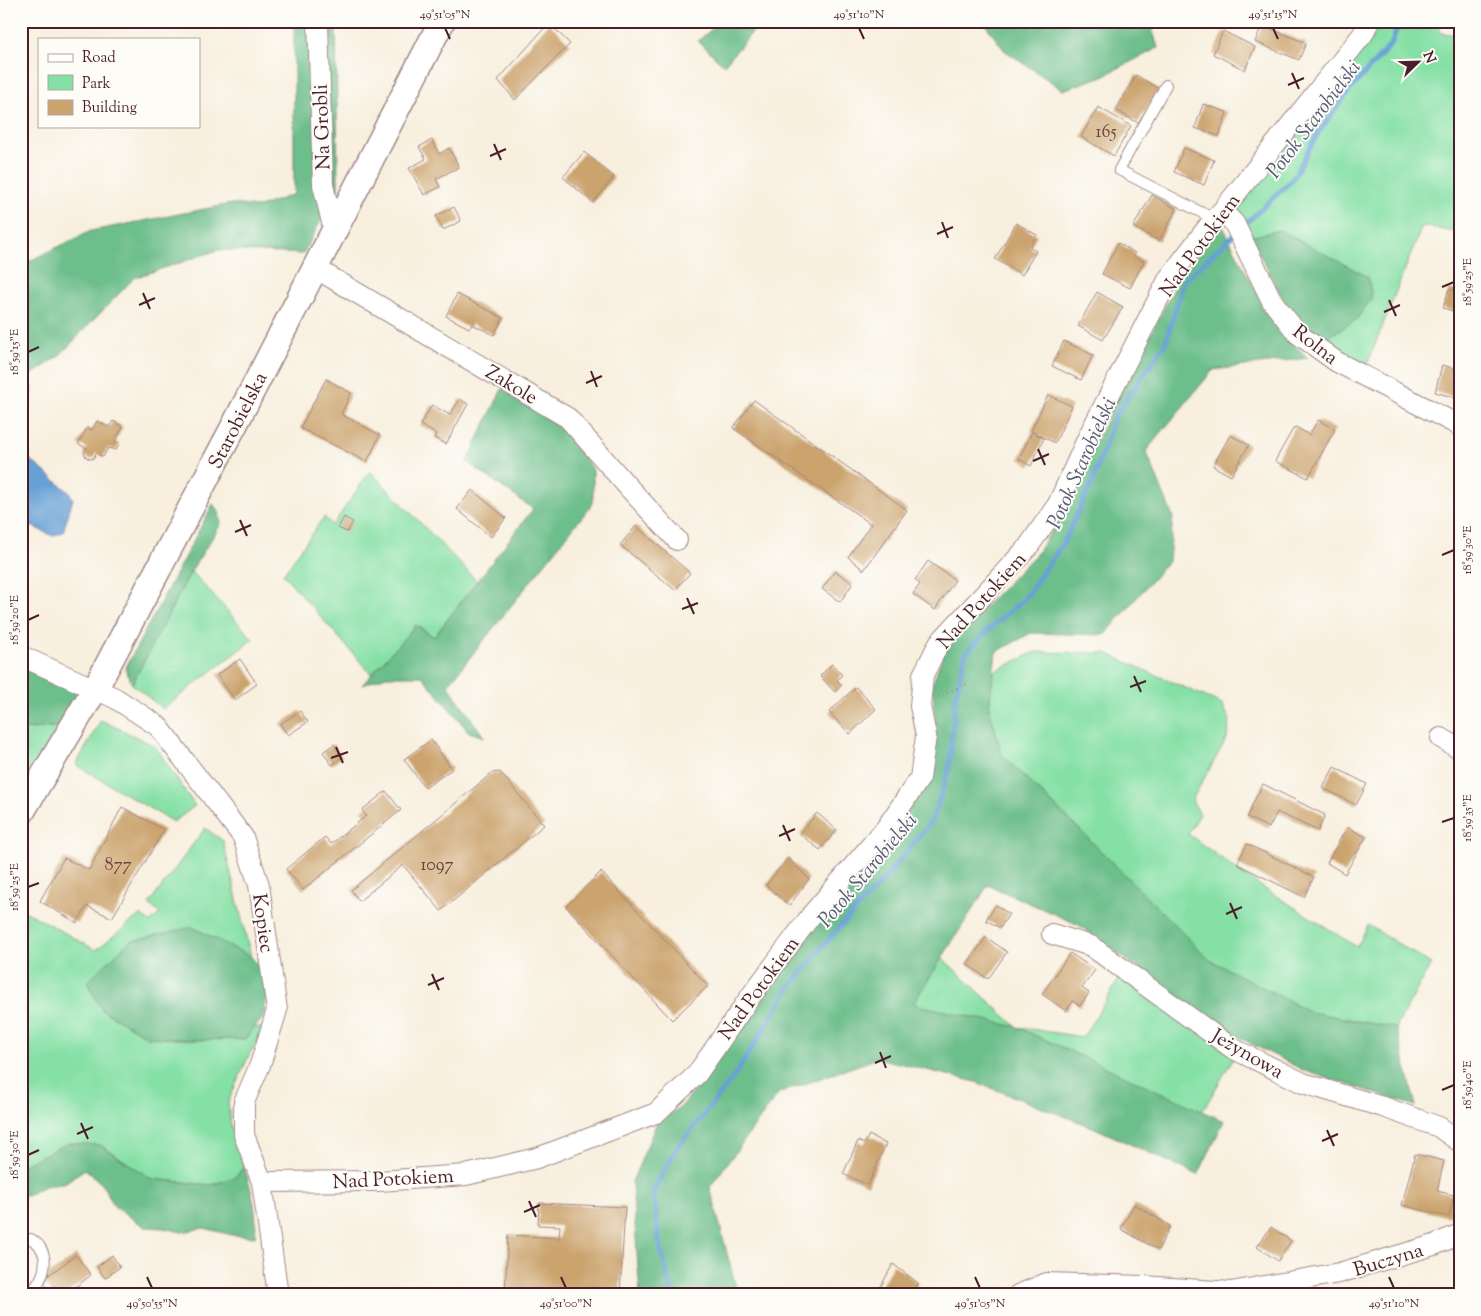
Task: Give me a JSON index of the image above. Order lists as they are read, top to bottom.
{
  "streets": {
    "street": [
      "Na Grobli",
      "Nad Potokiem",
      "Rolna",
      "Zakole",
      "Starobielska",
      "Kopiec",
      "Jeżynowa",
      "Buczyna"
    ]
  },
  "crossings": [
    ["Na Grobli", "Starobielska"],
    ["Nad Potokiem", "Rolna"],
    ["Nad Potokiem", "Kopiec"],
    ["Zakole", "Starobielska"],
    ["Starobielska", "Kopiec"]
  ],
  "water": ["Potok Starobielski"],
  "house_numbers": ["165", "877", "1097"],
  "legend": ["Road", "Park", "Building"],
  "north": "top right",
  "coordinates": [
    "49°51'05\"N",
    "49°51'10\"N",
    "49°51'15\"N",
    "18°59'25\"E",
    "18°59'15\"E",
    "18°59'30\"E",
    "18°59'20\"E",
    "18°59'35\"E",
    "18°59'40\"E",
    "49°50'55\"N",
    "49°51'00\"N"
  ]
}
